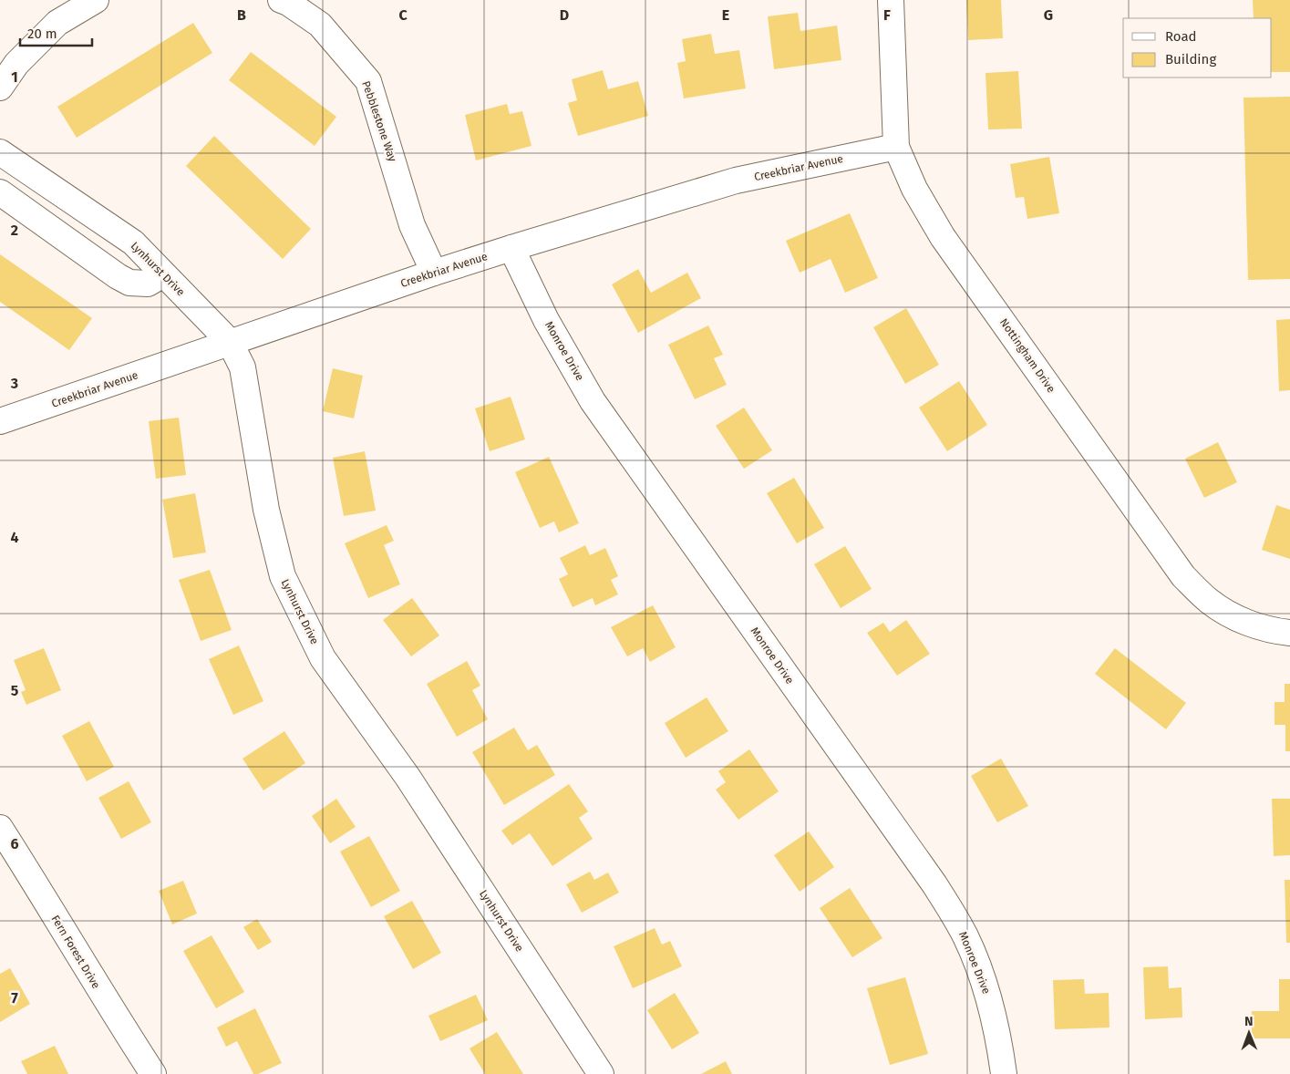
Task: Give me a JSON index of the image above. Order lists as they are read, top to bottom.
{
  "streets": {
    "street": [
      "Pebblestone Way",
      "Creekbriar Avenue",
      "Lynhurst Drive",
      "Monroe Drive",
      "Nottingham Drive",
      "Fern Forest Drive"
    ]
  },
  "crossings": [
    ["Pebblestone Way", "Creekbriar Avenue"],
    ["Creekbriar Avenue", "Lynhurst Drive"],
    ["Creekbriar Avenue", "Monroe Drive"],
    ["Creekbriar Avenue", "Nottingham Drive"]
  ],
  "legend": ["Road", "Building"],
  "scale_bar": "20 m",
  "north": "top",
  "grid": {
    "columns": [
      "B",
      "C",
      "D",
      "E",
      "F",
      "G"
    ],
    "rows": [
      "1",
      "2",
      "3",
      "4",
      "5",
      "6",
      "7"
    ]
  }
}
